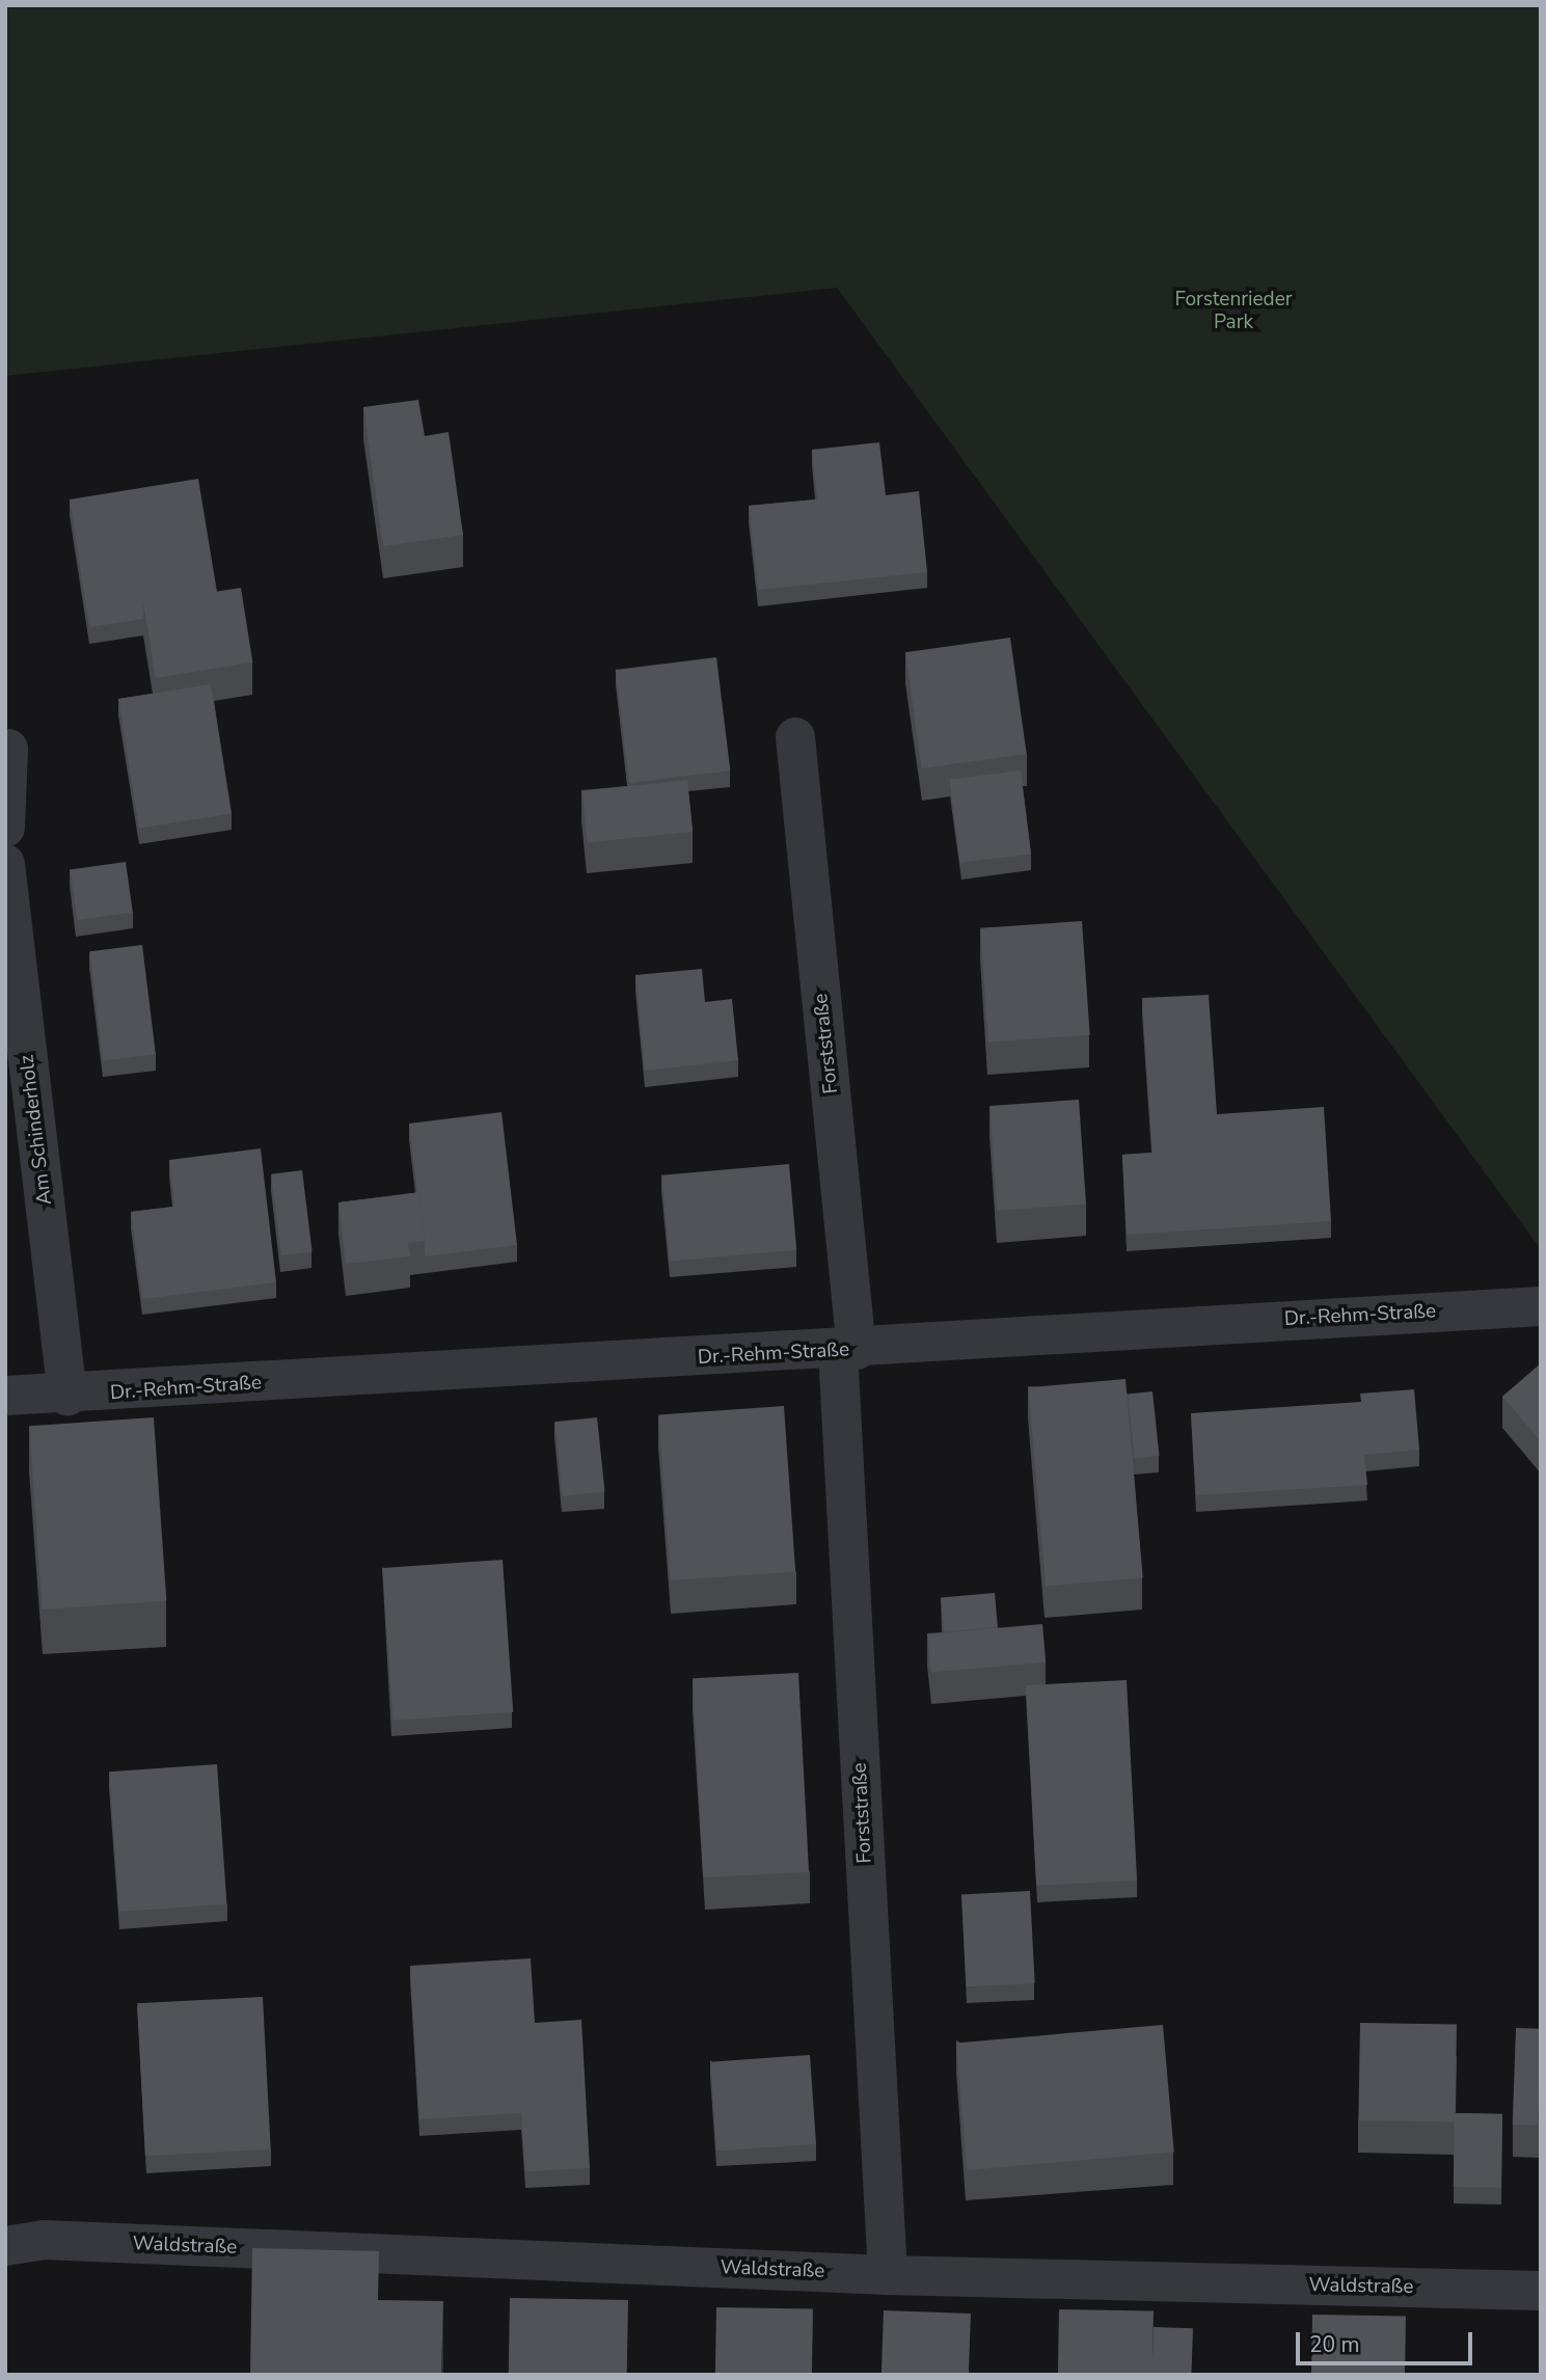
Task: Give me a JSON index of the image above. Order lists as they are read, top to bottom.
{
  "streets": {
    "street": [
      "Forststraße",
      "Am Schinderholz",
      "Dr.-Rehm-Straße",
      "Waldstraße"
    ]
  },
  "crossings": [
    ["Forststraße", "Dr.-Rehm-Straße"],
    ["Forststraße", "Waldstraße"],
    ["Am Schinderholz", "Dr.-Rehm-Straße"]
  ],
  "parks": ["Forstenrieder Park"],
  "scale_bar": "20 m"
}
